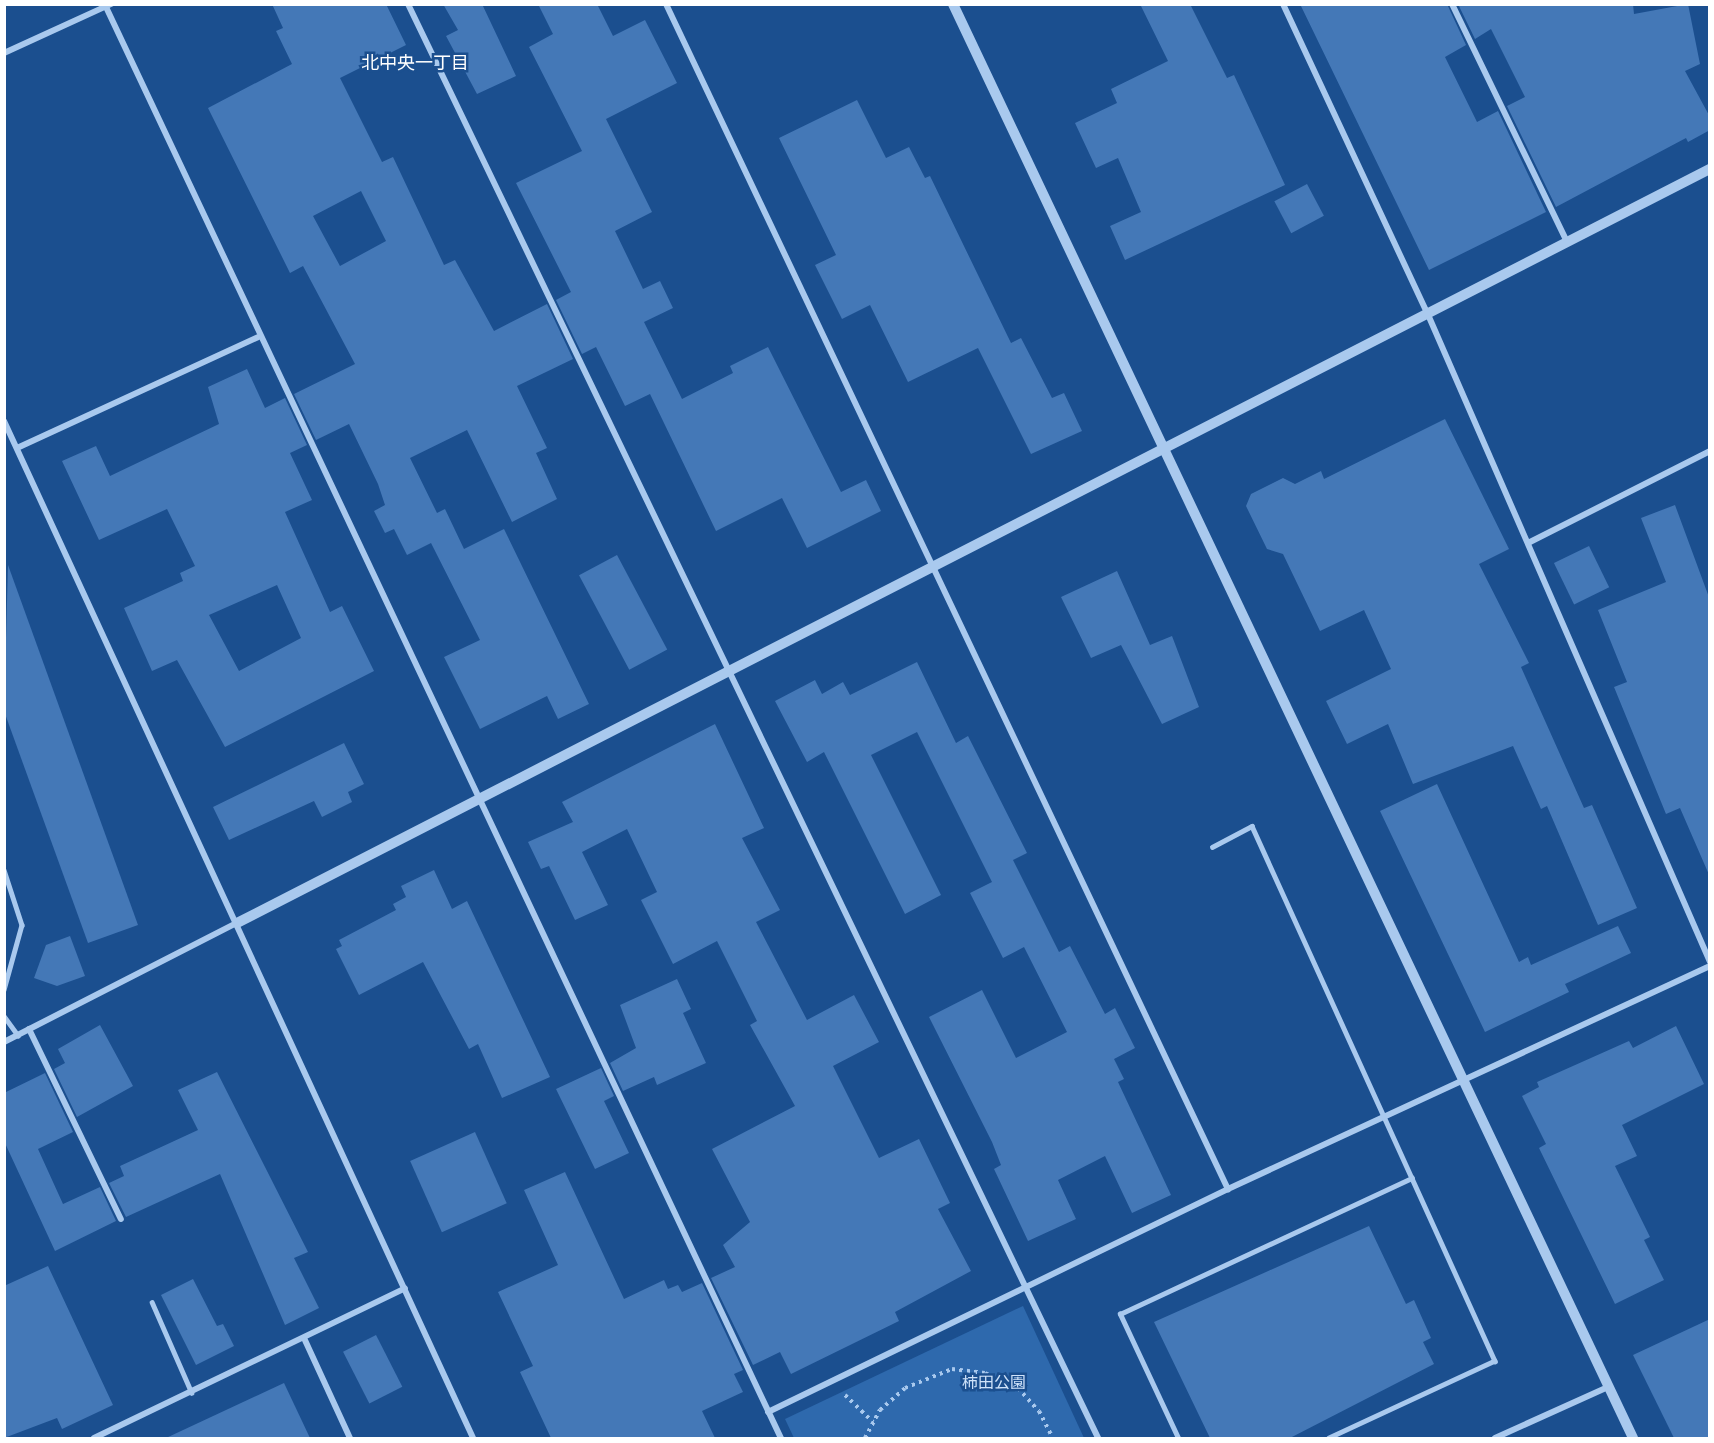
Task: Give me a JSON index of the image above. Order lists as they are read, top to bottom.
{
  "districts": ["北中央一丁目"],
  "parks": ["柿田公園"]
}
